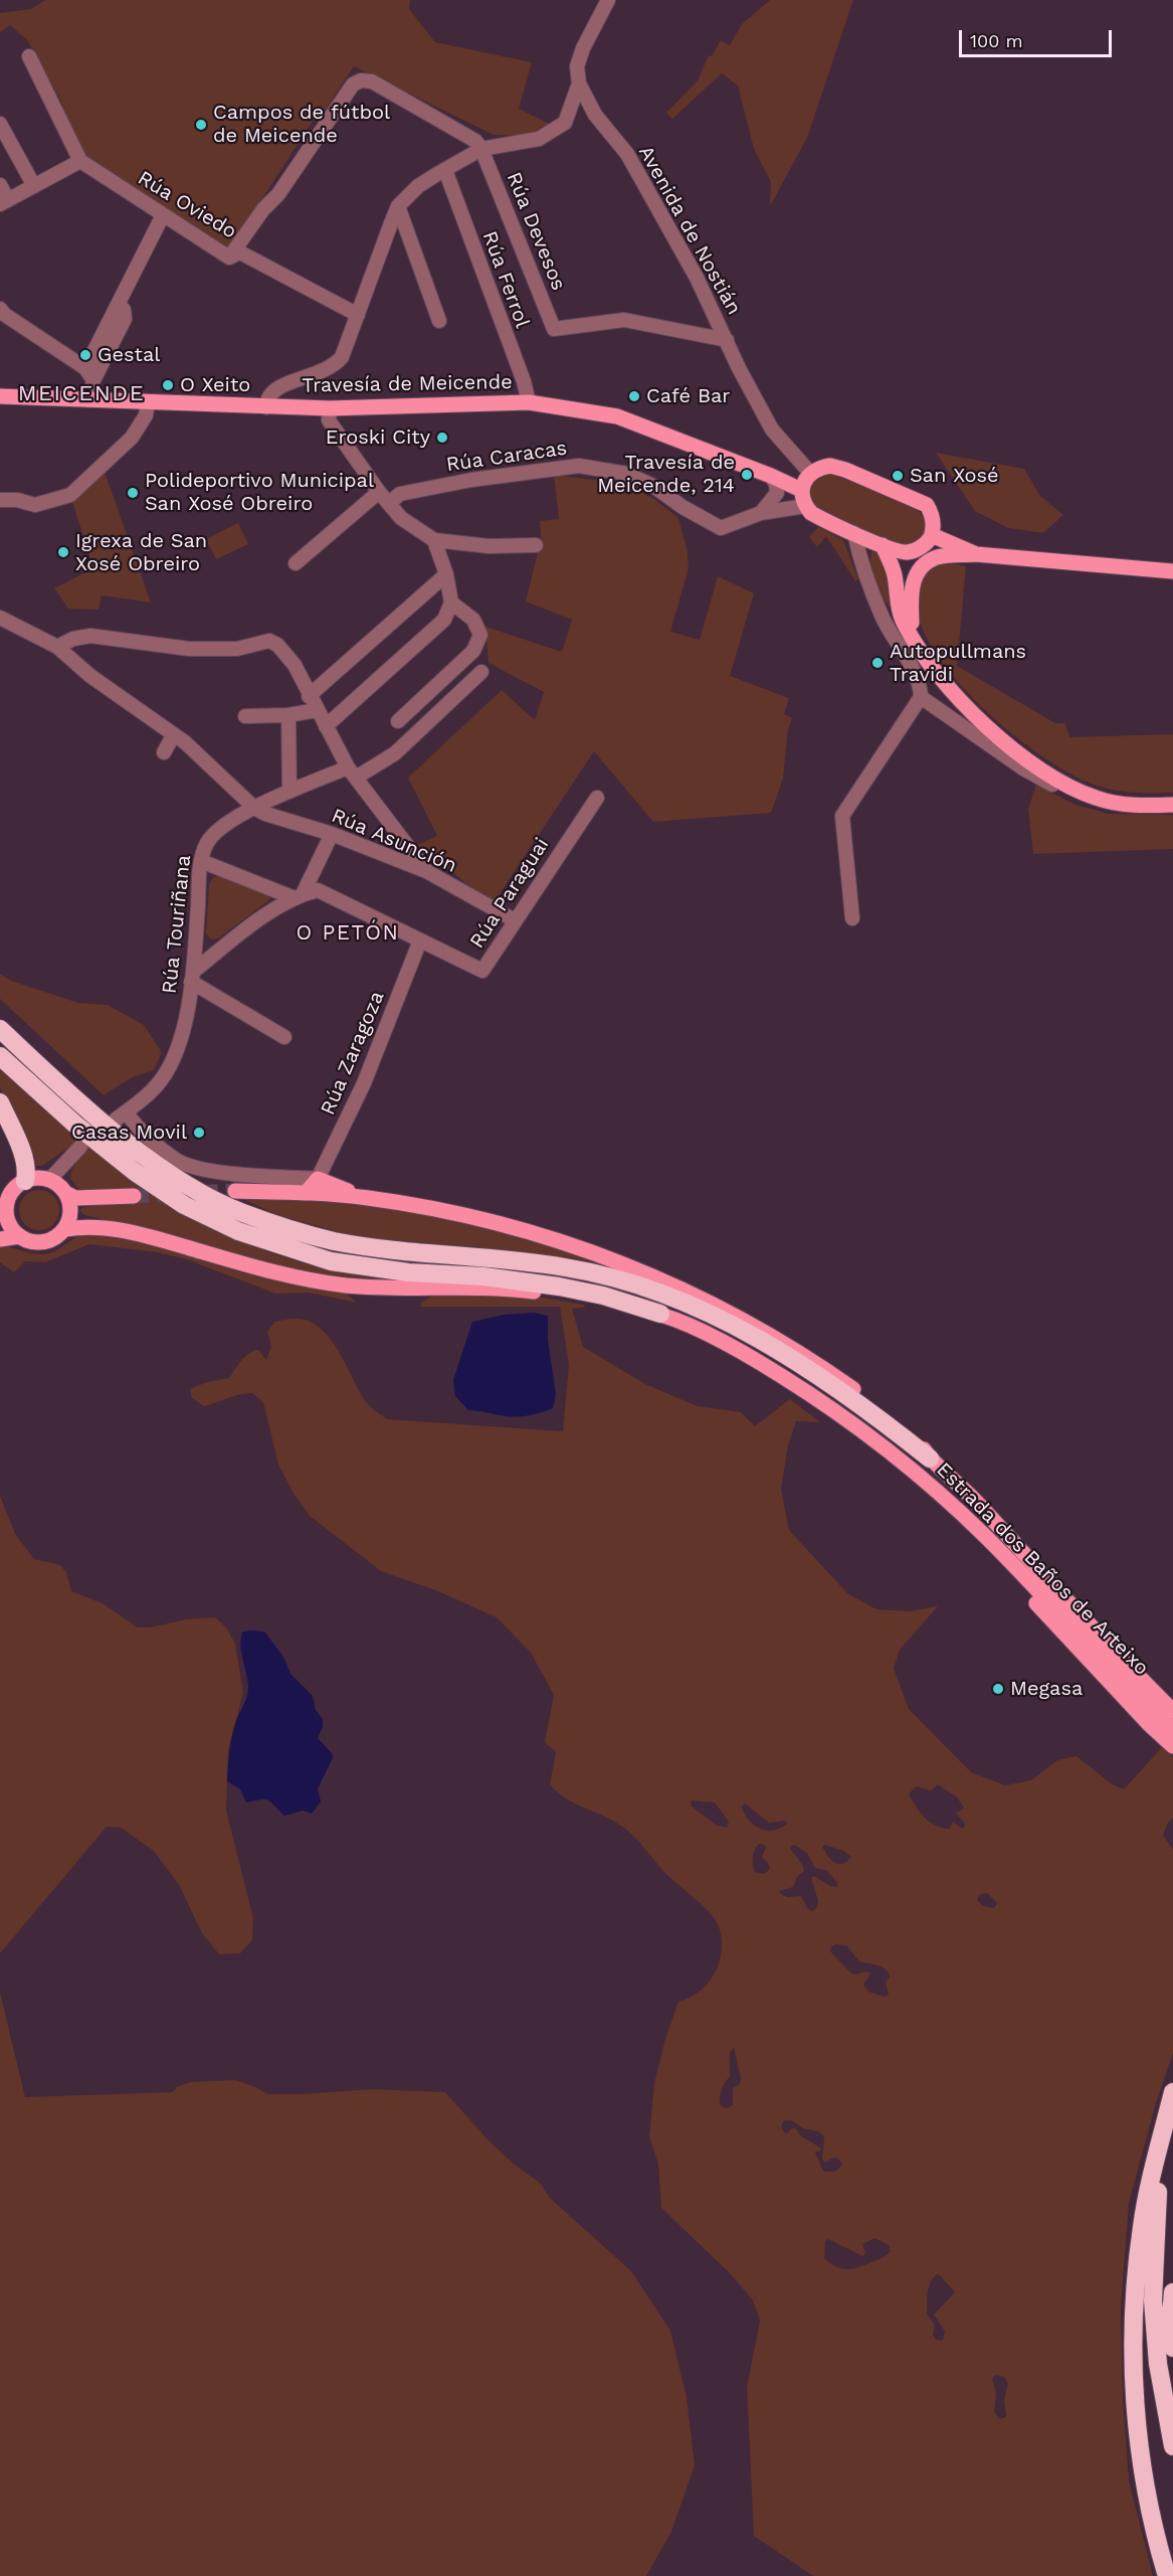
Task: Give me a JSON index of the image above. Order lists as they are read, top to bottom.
{
  "streets": {
    "main road": ["Travesía de Meicende", "Estrada dos Baños de Arteixo"],
    "street": [
      "Rúa Oviedo",
      "Avenida de Nostián",
      "Rúa Devesos",
      "Rúa Ferrol",
      "Rúa Caracas",
      "Rúa Asunción",
      "Rúa Paraguai",
      "Rúa Touriñana",
      "Rúa Zaragoza"
    ]
  },
  "crossings": [
    ["Rúa Oviedo", "Rúa Devesos"],
    ["Avenida de Nostián", "Rúa Devesos"],
    ["Rúa Ferrol", "Travesía de Meicende"],
    ["Rúa Asunción", "Rúa Paraguai"],
    ["Rúa Asunción", "Rúa Touriñana"],
    ["Rúa Paraguai", "Rúa Touriñana"],
    ["Rúa Paraguai", "Rúa Zaragoza"],
    ["Rúa Touriñana", "Rúa Zaragoza"]
  ],
  "districts": ["MEICENDE", "O PETÓN"],
  "places": [
    "Campos de fútbol de Meicende",
    "Gestal",
    "O Xeito",
    "Café Bar",
    "Eroski City",
    "Travesía de Meicende, 214",
    "San Xosé",
    "Polideportivo Municipal San Xosé Obreiro",
    "Igrexa de San Xosé Obreiro",
    "Autopullmans Travidi",
    "Casas Movil",
    "Megasa"
  ],
  "scale_bar": "100 m"
}
